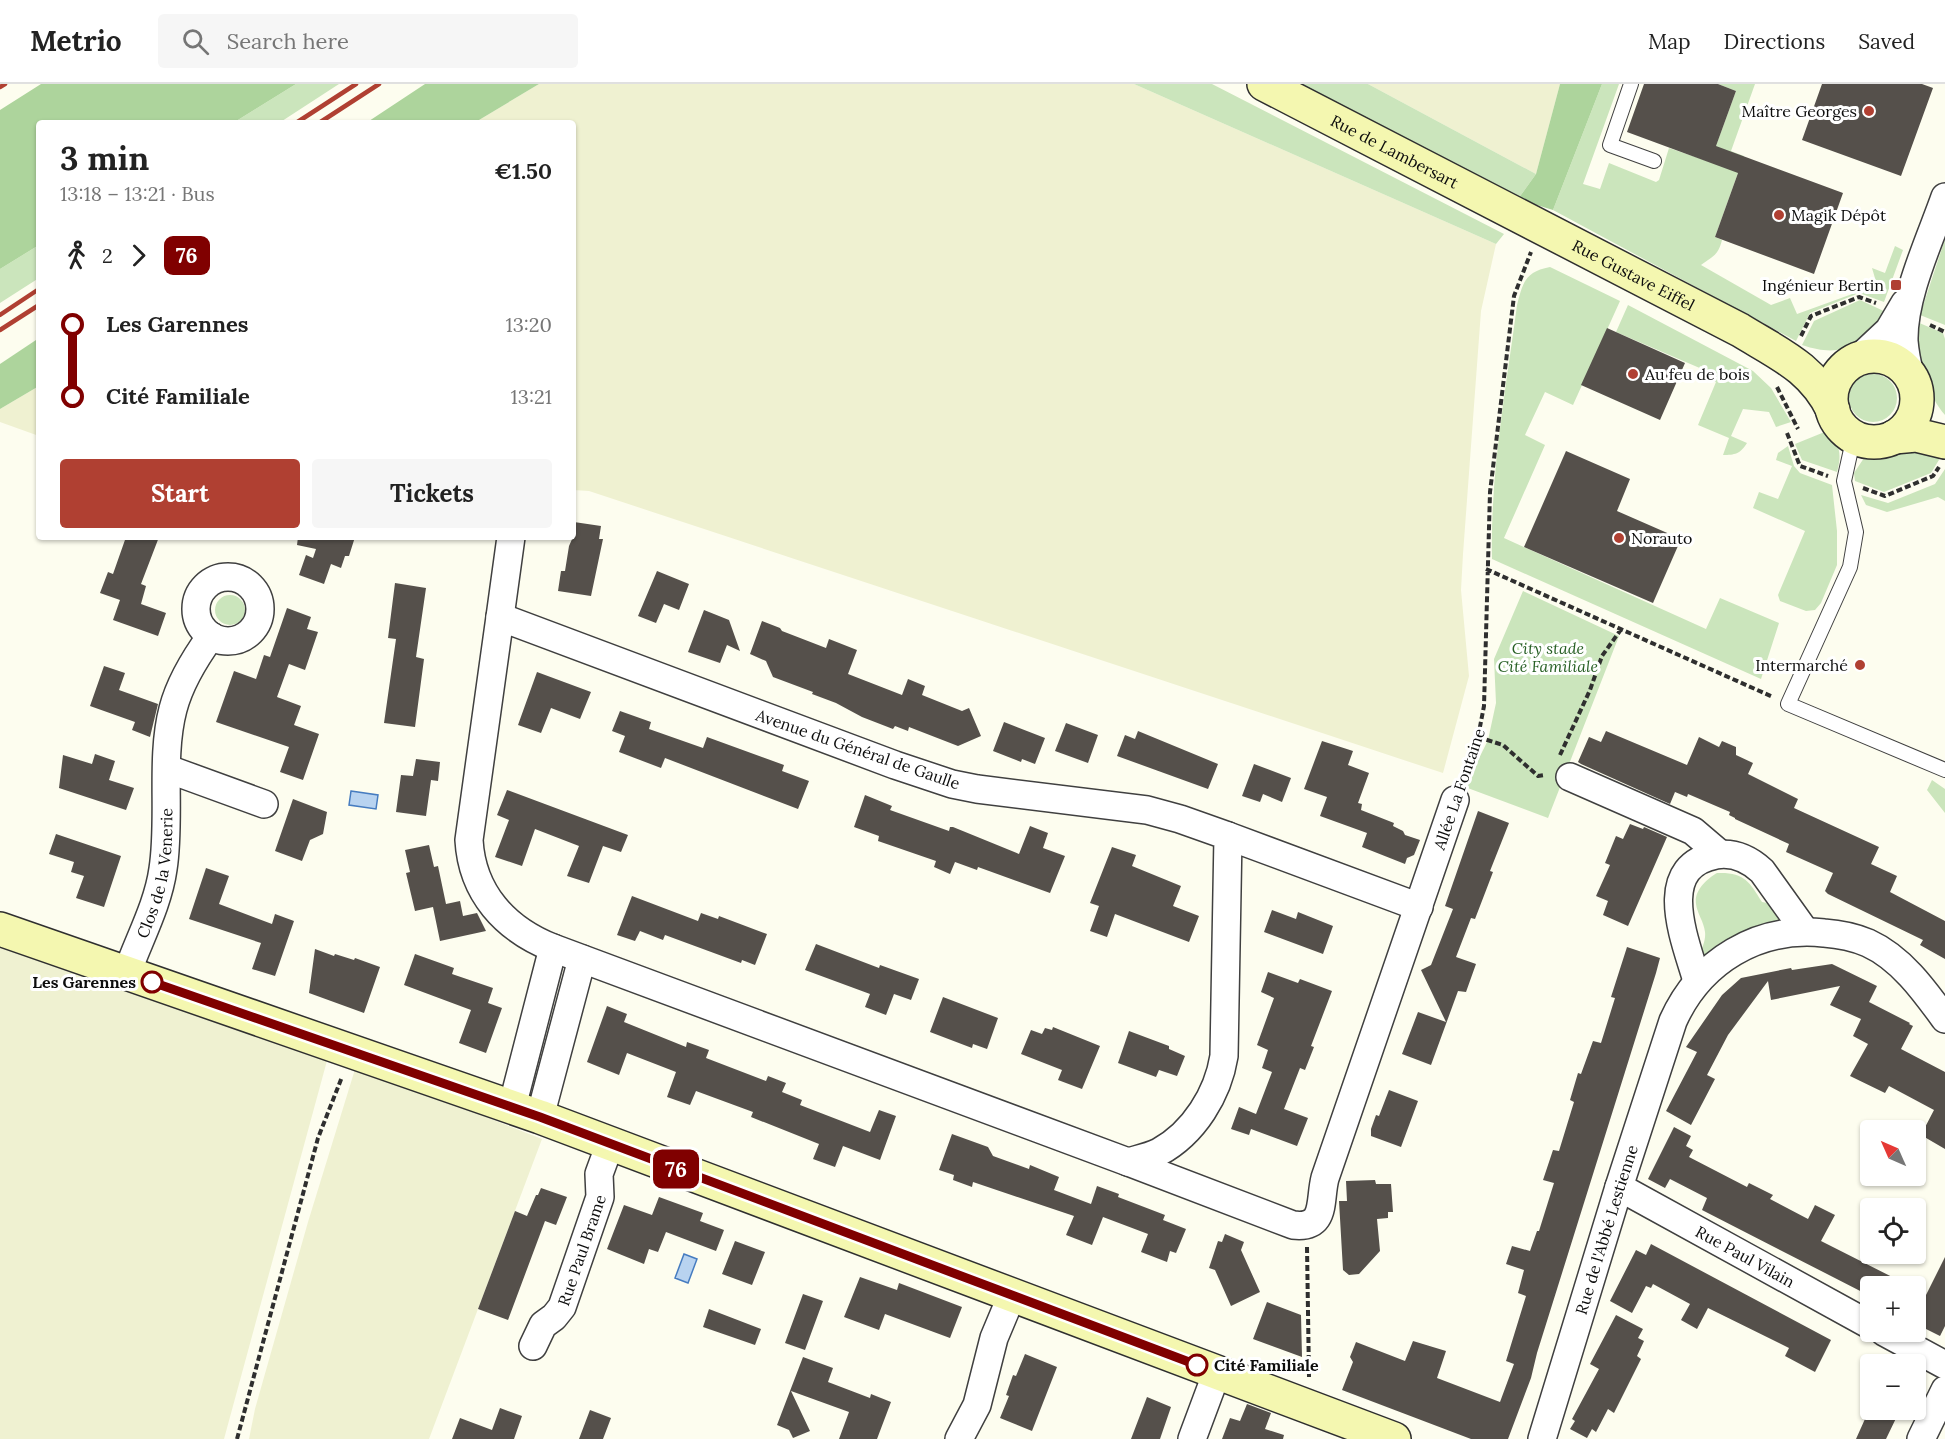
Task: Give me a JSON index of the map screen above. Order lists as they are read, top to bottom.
{
  "streets": {
    "street": [
      "Rue de Lambersart",
      "Rue Gustave Eiffel",
      "Avenue du Général de Gaulle",
      "Allée La Fontaine",
      "Clos de la Venerie",
      "Rue de l'Abbé Lestienne",
      "Rue Paul Brame",
      "Rue Paul Vilain"
    ]
  },
  "crossings": [
    ["Rue de Lambersart", "Rue Gustave Eiffel"],
    ["Rue de Lambersart", "Allée La Fontaine"],
    ["Rue Gustave Eiffel", "Allée La Fontaine"],
    ["Avenue du Général de Gaulle", "Allée La Fontaine"],
    ["Rue de l'Abbé Lestienne", "Rue Paul Vilain"]
  ],
  "parks": ["City stade Cité Familiale"],
  "places": {
    "other": [
      "Maître Georges",
      "Magik Dépôt",
      "Au feu de bois",
      "Norauto",
      "Intermarché",
      "Les Garennes",
      "Cité Familiale"
    ],
    "transit": ["Ingénieur Bertin"]
  },
  "lines": ["bus line 76"],
  "north": "top left",
  "page": {
    "header": "Metrio",
    "search": "Search here",
    "nav": ["Map", "Directions", "Saved"],
    "on_map": "76",
    "heading": ["3 min", "13:18 – 13:21 · Bus", "€1.50"],
    "legs": ["2", "76"],
    "list": [
      {
        "name": "Les Garennes",
        "value": "13:20"
      },
      {
        "name": "Cité Familiale",
        "value": "13:21"
      }
    ],
    "buttons": ["Start", "Tickets"],
    "map_buttons": ["+", "−"]
  }
}
